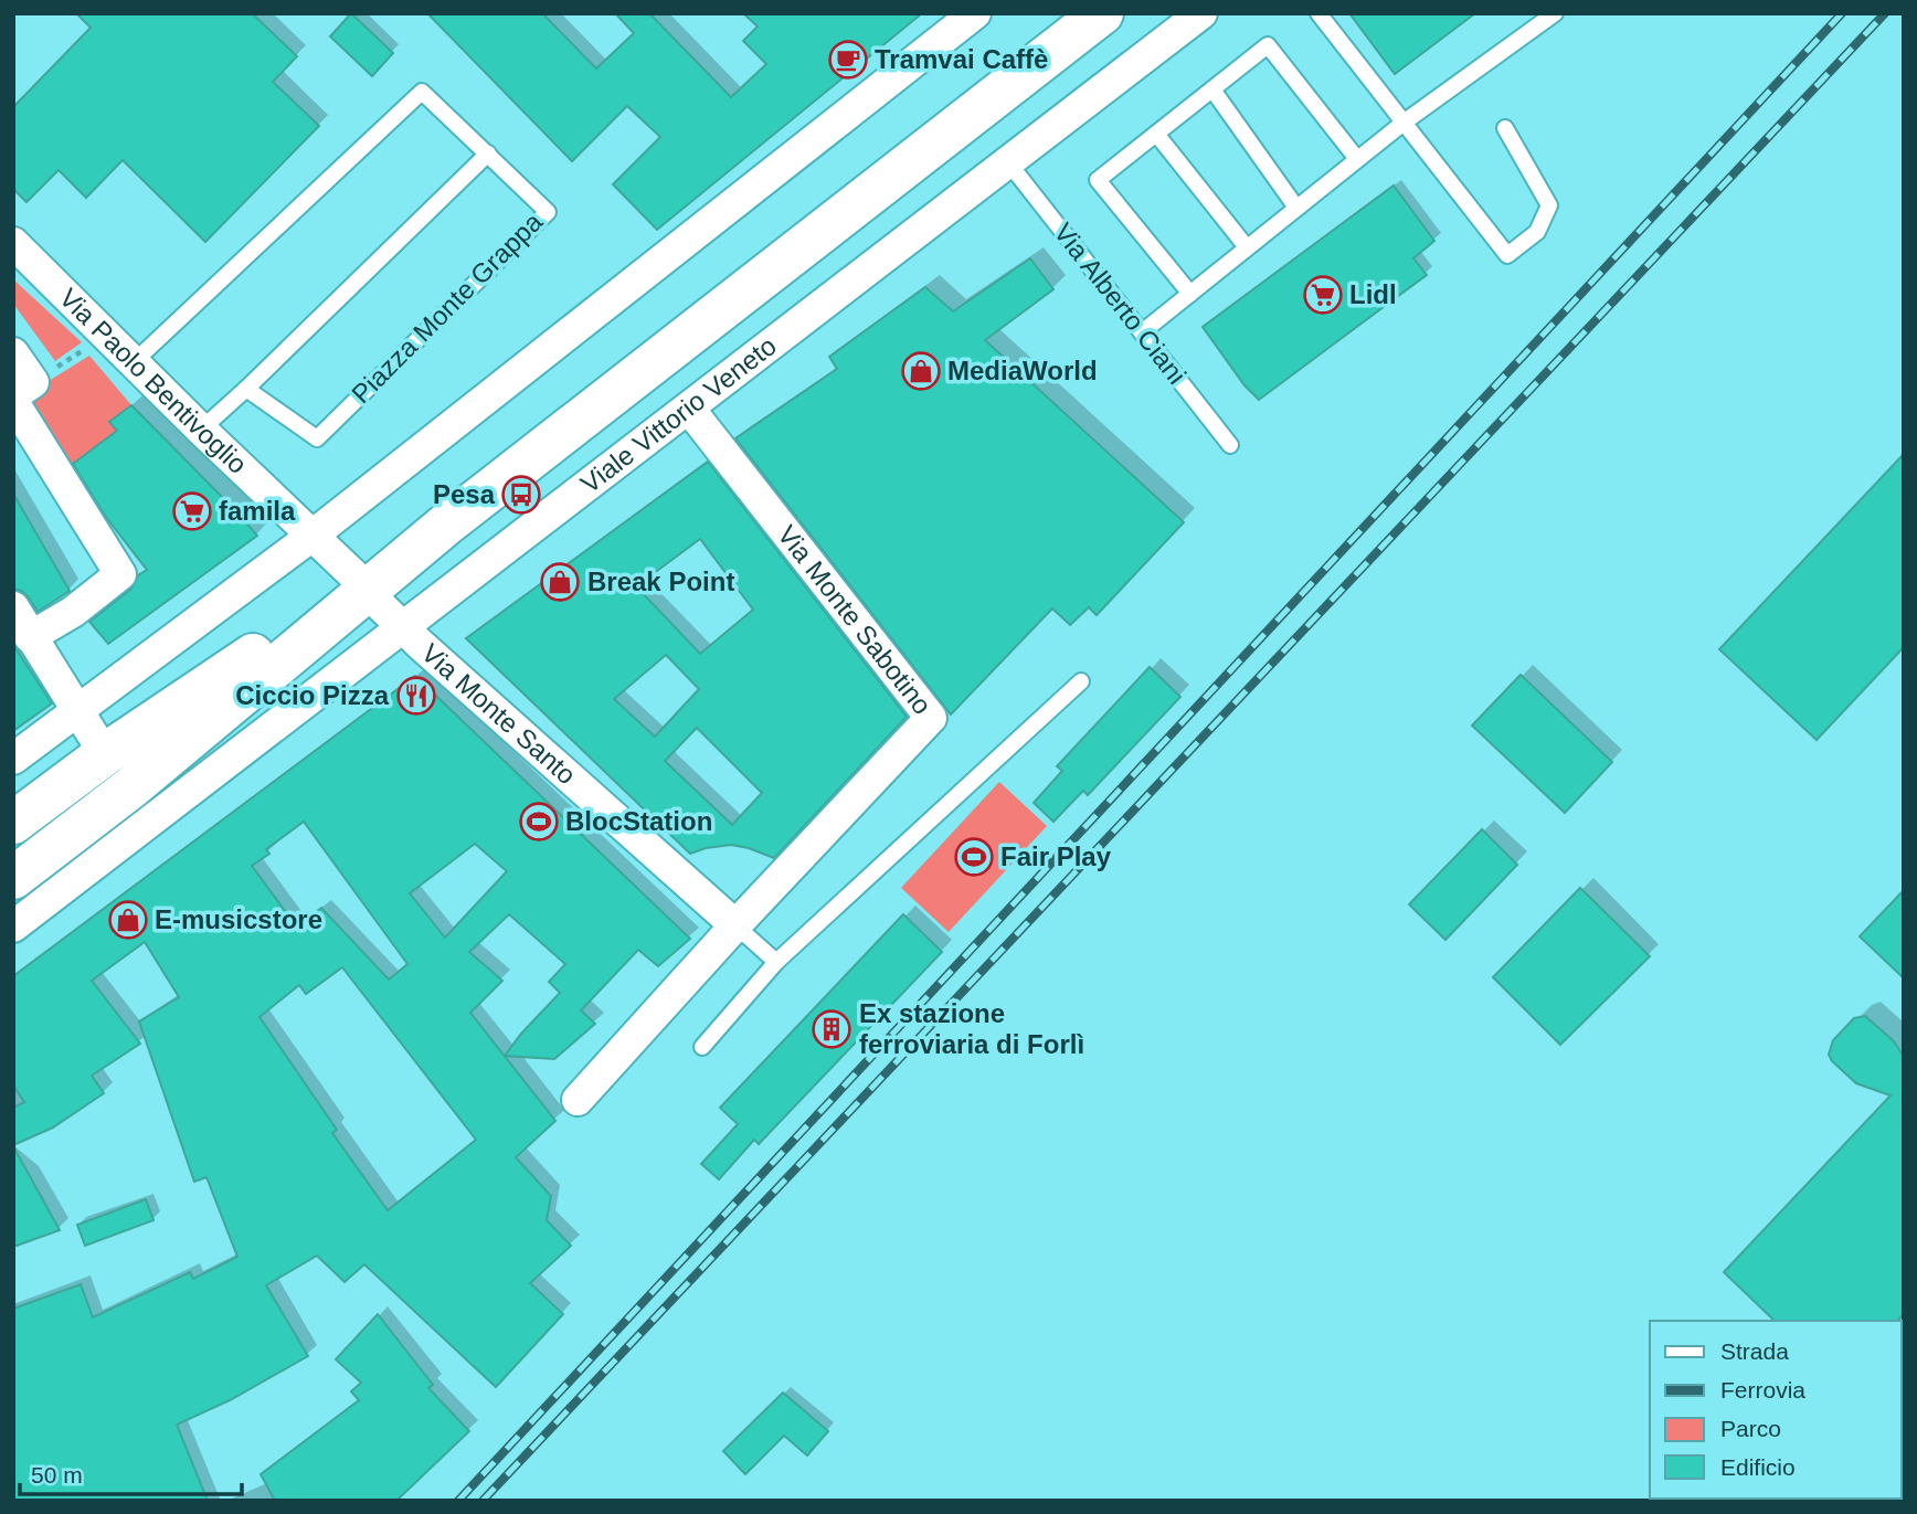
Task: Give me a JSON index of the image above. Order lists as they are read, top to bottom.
{
  "streets": {
    "main road": ["Viale Vittorio Veneto"],
    "street": ["Via Paolo Bentivoglio", "Via Monte Sabotino", "Via Monte Santo"],
    "lane": ["Via Alberto Ciani", "Piazza Monte Grappa"]
  },
  "crossings": [
    ["Via Alberto Ciani", "Viale Vittorio Veneto"],
    ["Piazza Monte Grappa", "Via Paolo Bentivoglio"],
    ["Via Paolo Bentivoglio", "Viale Vittorio Veneto"],
    ["Via Paolo Bentivoglio", "Via Monte Santo"],
    ["Viale Vittorio Veneto", "Via Monte Sabotino"],
    ["Viale Vittorio Veneto", "Via Monte Santo"],
    ["Via Monte Sabotino", "Via Monte Santo"]
  ],
  "places": {
    "cafe": ["Tramvai Caffè"],
    "supermarket": ["Lidl", "famila"],
    "shop": ["MediaWorld", "Break Point", "E-musicstore"],
    "bus stop": ["Pesa"],
    "restaurant": ["Ciccio Pizza"],
    "sports": ["BlocStation", "Fair Play"],
    "building": ["Ex stazione ferroviaria di Forlì"]
  },
  "legend": [
    "Strada",
    "Ferrovia",
    "Parco",
    "Edificio"
  ],
  "scale_bar": "50 m"
}
